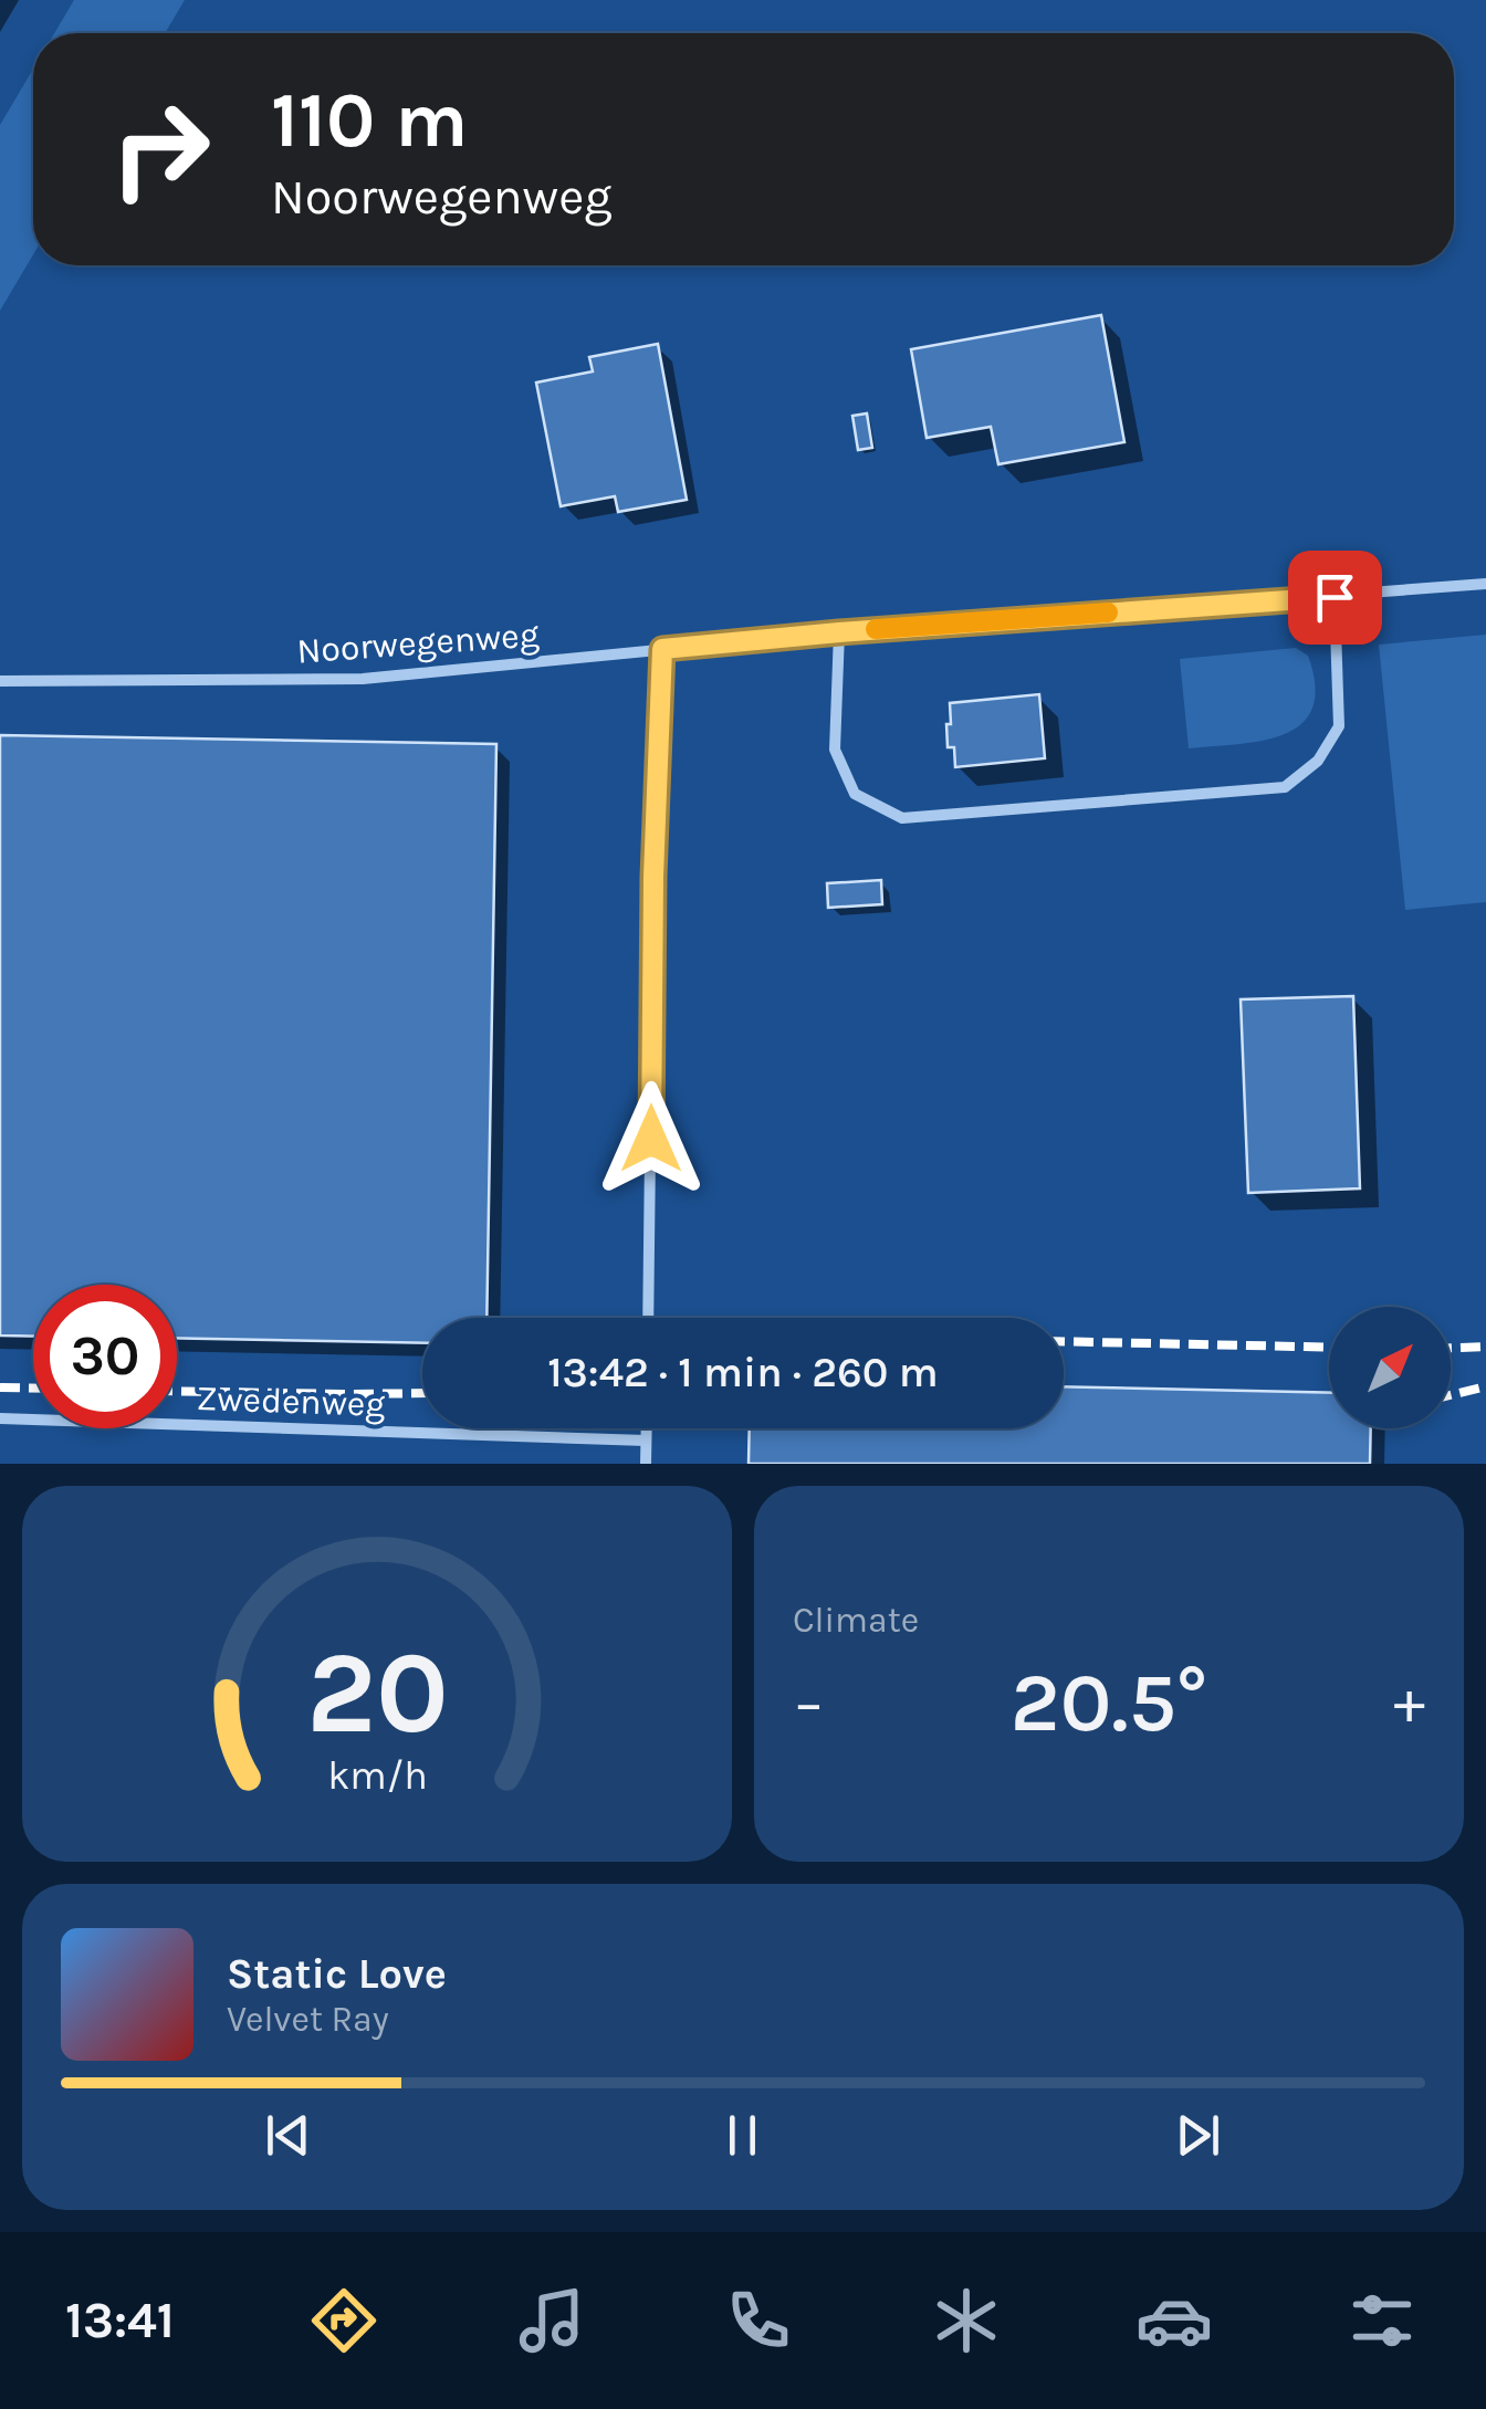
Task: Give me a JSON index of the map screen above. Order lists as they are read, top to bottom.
{
  "streets": {
    "street": ["Noorwegenweg", "Zwedenweg"]
  },
  "north": "top right",
  "page": {
    "turn": ["110 m", "Noorwegenweg"],
    "limit": "30",
    "trip": "13:42 · 1 min · 260 m",
    "tile": "Climate",
    "heat": ["−", "20.5°", "+"],
    "song": ["Static Love", "Velvet Ray"],
    "tabs": "13:41",
    "gauge": ["20", "km/h"]
  }
}
